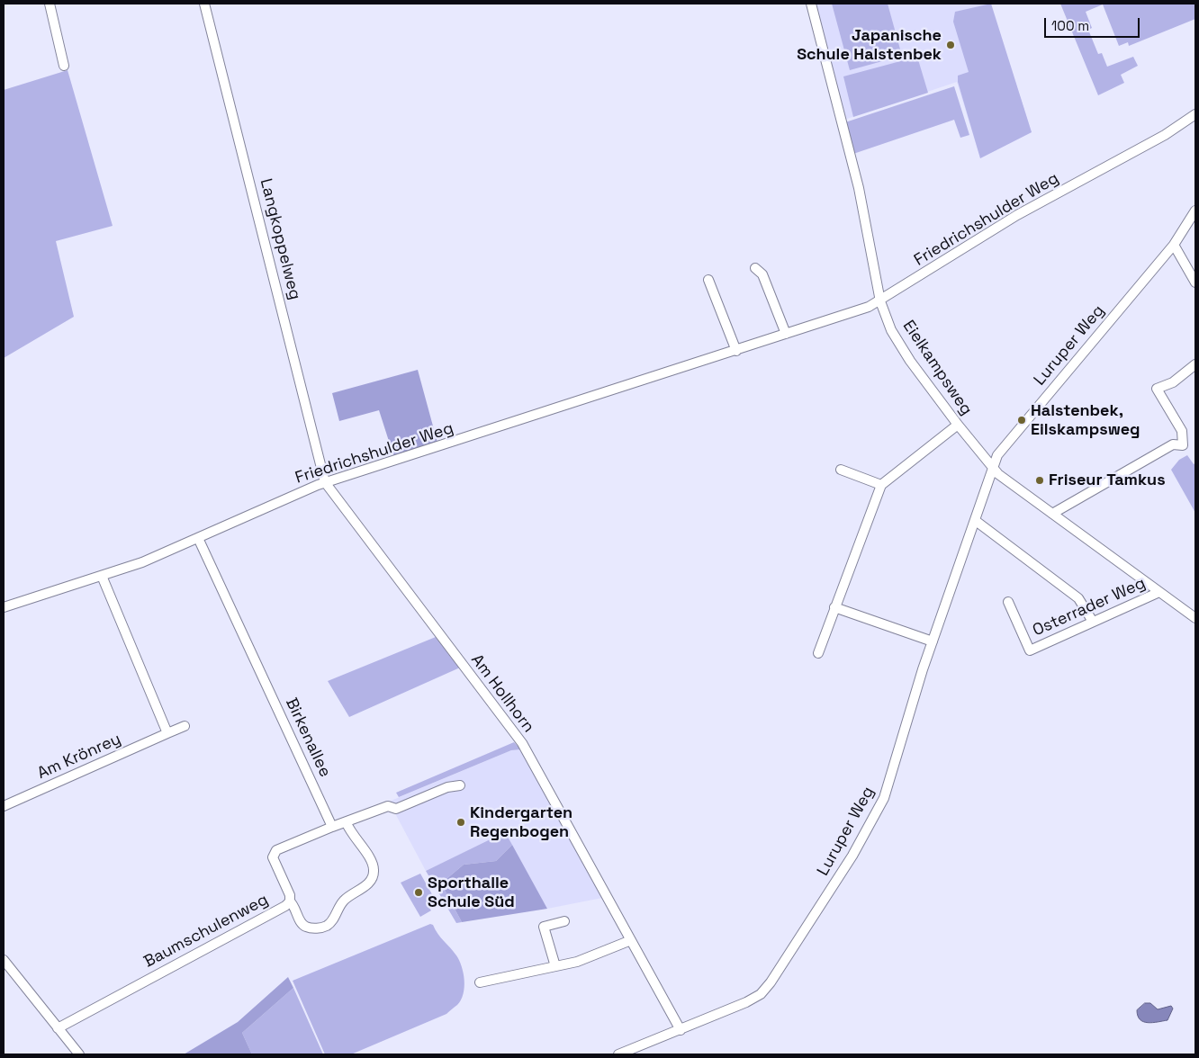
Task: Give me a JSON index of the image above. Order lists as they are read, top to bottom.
{
  "streets": {
    "street": [
      "Friedrichshulder Weg",
      "Langkoppelweg",
      "Luruper Weg",
      "Eielkampsweg",
      "Osterrader Weg",
      "Am Hollhorn",
      "Birkenallee",
      "Am Krönrey",
      "Baumschulenweg"
    ]
  },
  "crossings": [
    ["Friedrichshulder Weg", "Langkoppelweg"],
    ["Friedrichshulder Weg", "Eielkampsweg"],
    ["Friedrichshulder Weg", "Am Hollhorn"],
    ["Friedrichshulder Weg", "Birkenallee"],
    ["Langkoppelweg", "Am Hollhorn"],
    ["Luruper Weg", "Eielkampsweg"],
    ["Luruper Weg", "Am Hollhorn"],
    ["Eielkampsweg", "Osterrader Weg"],
    ["Birkenallee", "Baumschulenweg"]
  ],
  "places": [
    "Japanische Schule Halstenbek",
    "Halstenbek, Eilskampsweg",
    "Friseur Tamkus",
    "Kindergarten Regenbogen",
    "Sporthalle Schule Süd"
  ],
  "scale_bar": "100 m"
}
